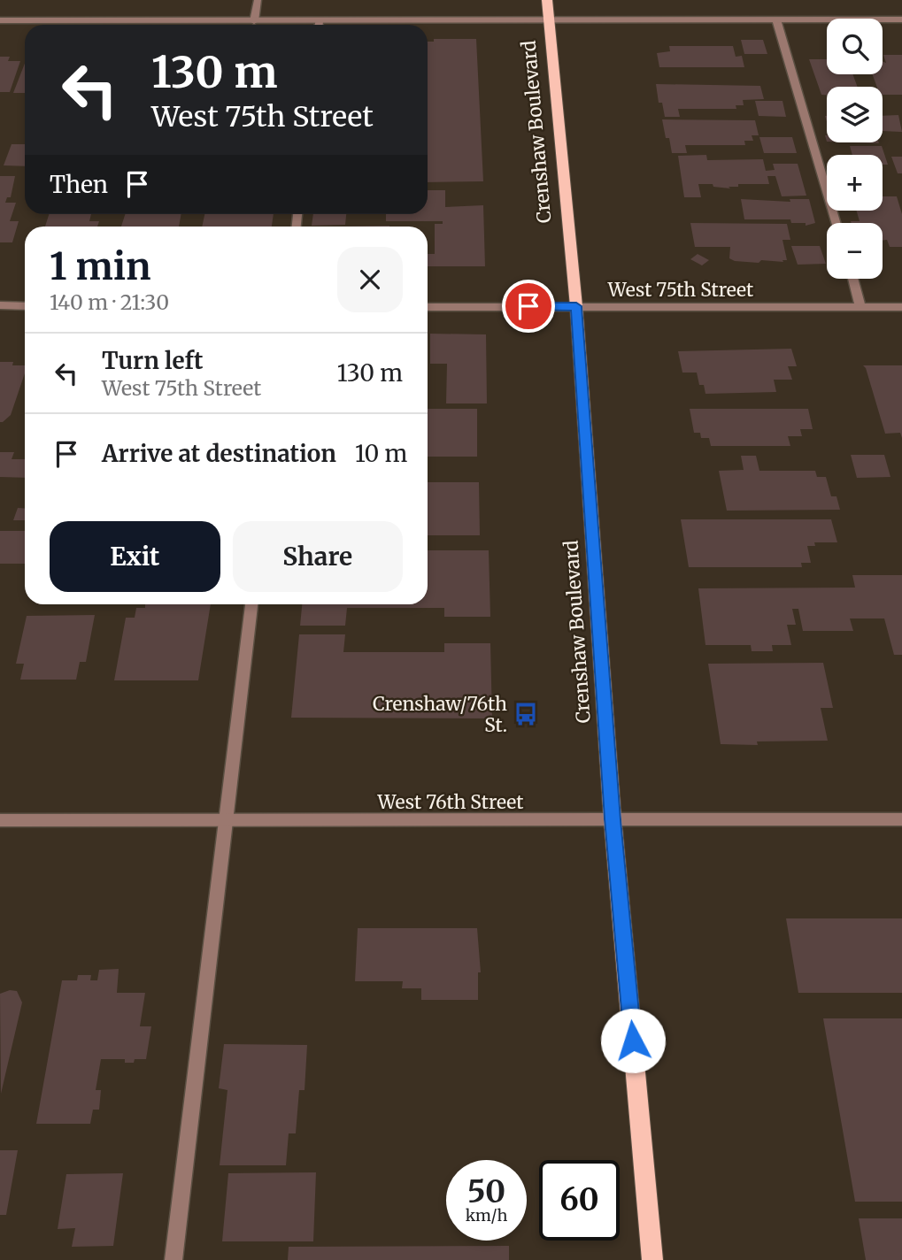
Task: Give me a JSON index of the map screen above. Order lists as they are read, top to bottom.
{
  "streets": {
    "main road": ["Crenshaw Boulevard"],
    "street": ["West 75th Street", "West 76th Street"]
  },
  "crossings": [
    ["Crenshaw Boulevard", "West 75th Street"],
    ["Crenshaw Boulevard", "West 76th Street"]
  ],
  "places": {
    "bus stop": ["Crenshaw/76th St."]
  },
  "page": {
    "map_buttons": ["+", "−"],
    "turn": ["130 m", "West 75th Street"],
    "then": "Then",
    "heading": ["1 min", "140 m · 21:30"],
    "list": [
      {
        "name": "Turn left",
        "note": "West 75th Street",
        "value": "130 m"
      },
      {
        "name": "Arrive at destination",
        "value": "10 m"
      }
    ],
    "buttons": ["Exit", "Share"],
    "speed": "50 km/h",
    "limit": "60"
  }
}
